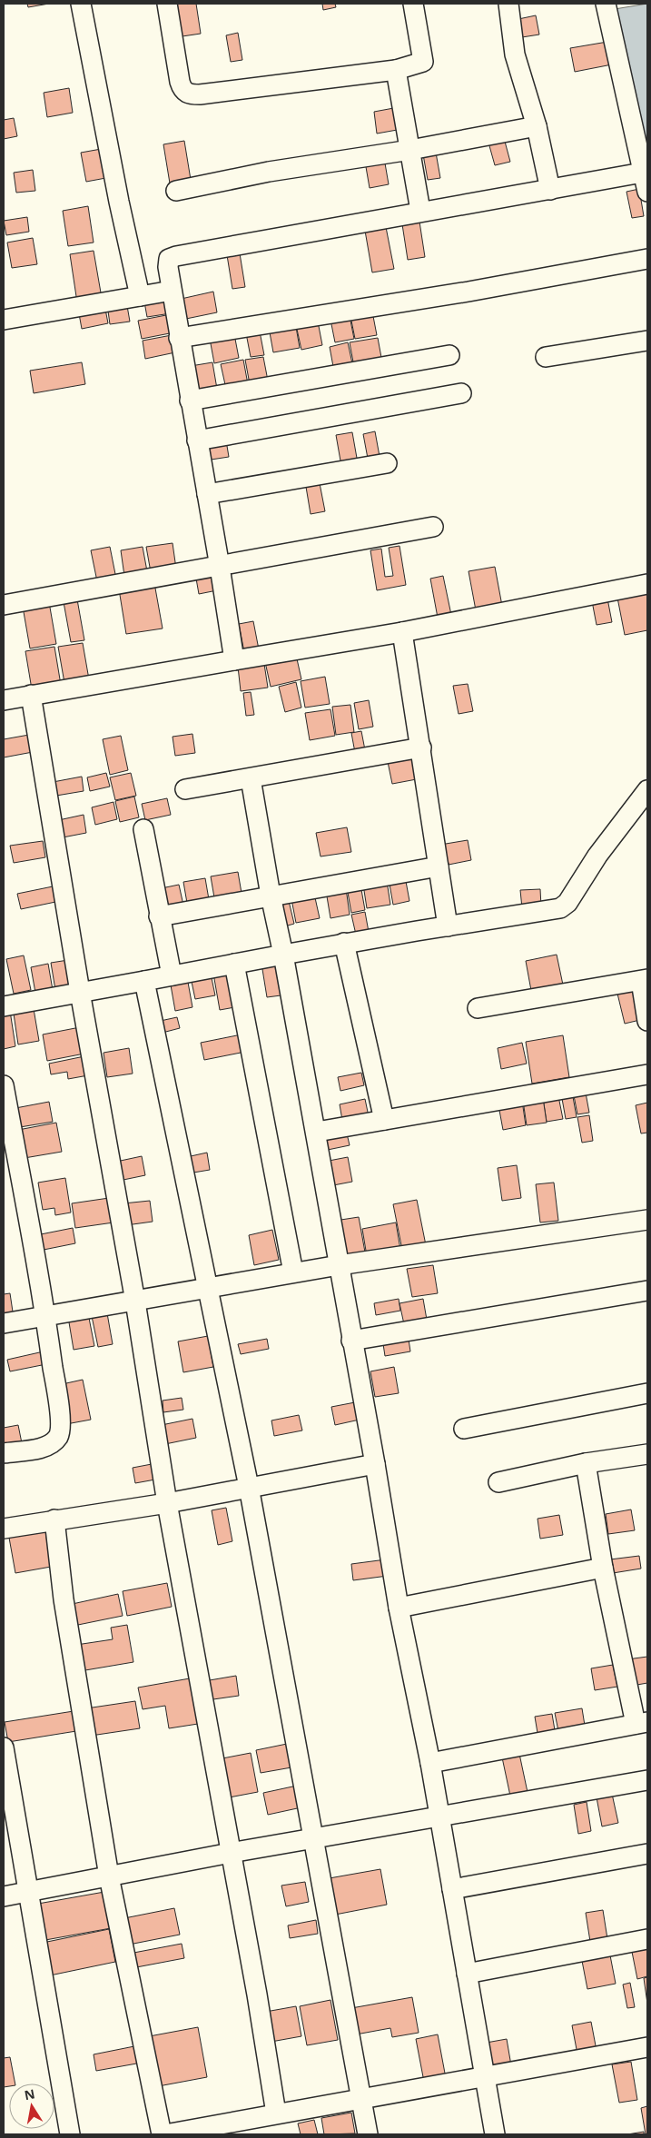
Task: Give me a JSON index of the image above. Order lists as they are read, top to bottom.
{
  "north": "top"
}
